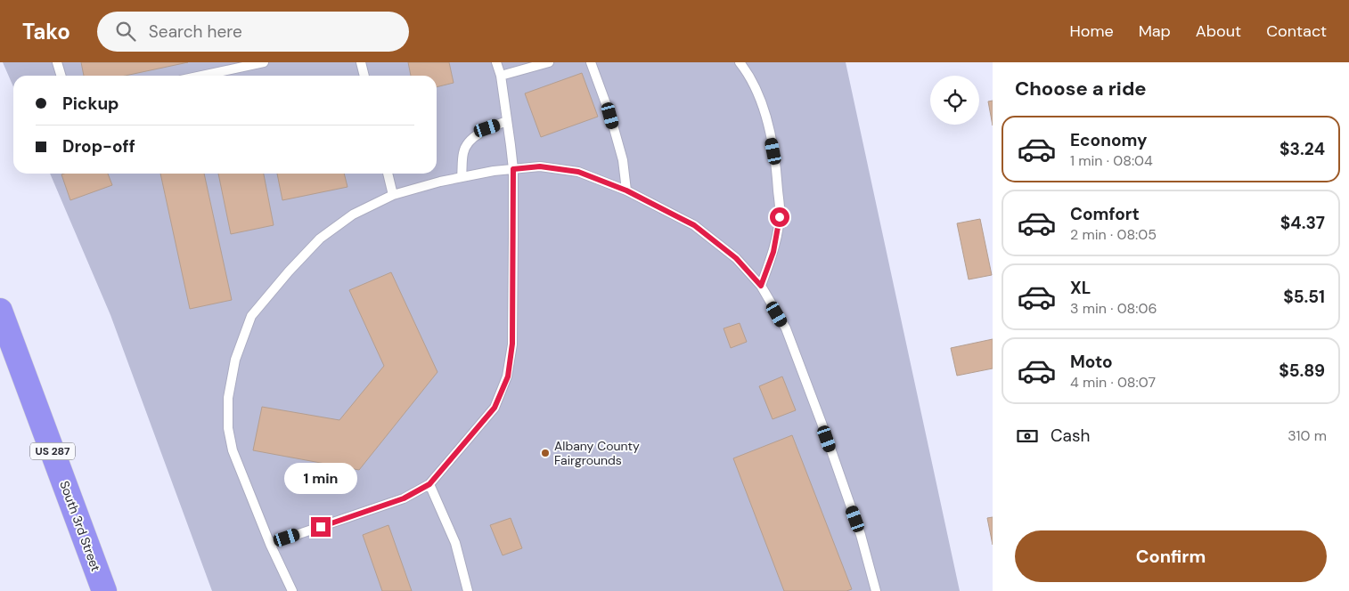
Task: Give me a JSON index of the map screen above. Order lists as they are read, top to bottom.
{
  "streets": {
    "highway": ["US 287", "South 3rd Street"]
  },
  "places": ["Albany County Fairgrounds"],
  "page": {
    "header": "Tako",
    "search": "Search here",
    "nav": [
      "Home",
      "Map",
      "About",
      "Contact"
    ],
    "heading": "Choose a ride",
    "banner": ["Pickup", "Drop-off"],
    "list": [
      {
        "name": "Economy",
        "note": "1 min · 08:04",
        "value": "$3.24"
      },
      {
        "name": "Comfort",
        "note": "2 min · 08:05",
        "value": "$4.37"
      },
      {
        "name": "XL",
        "note": "3 min · 08:06",
        "value": "$5.51"
      },
      {
        "name": "Moto",
        "note": "4 min · 08:07",
        "value": "$5.89"
      }
    ],
    "pay": ["Cash", "310 m"],
    "bubble": "1 min",
    "buttons": "Confirm"
  }
}
